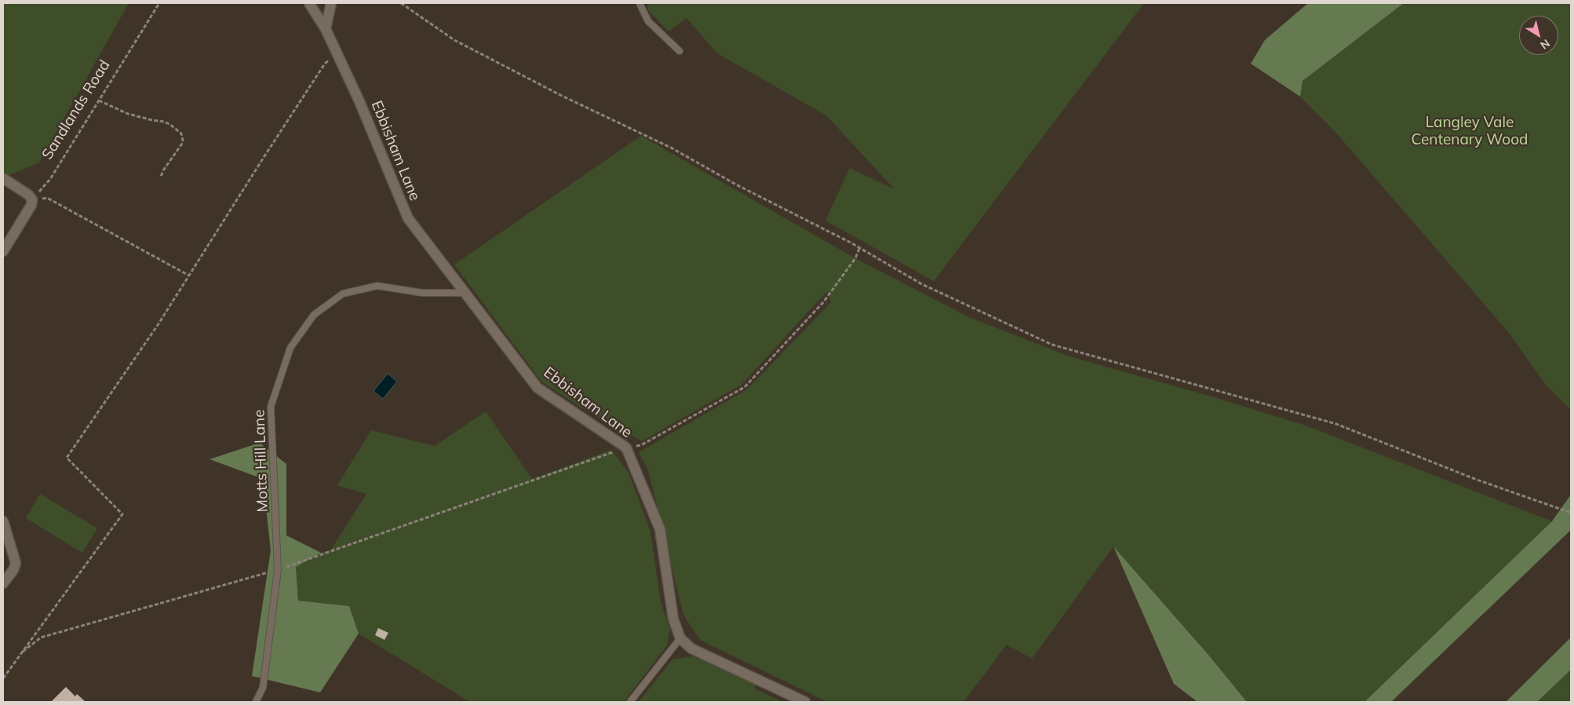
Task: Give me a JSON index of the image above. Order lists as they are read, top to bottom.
{
  "streets": {
    "street": ["Ebbisham Lane"],
    "lane": ["Motts Hill Lane"],
    "path": ["Sandlands Road"]
  },
  "crossings": [
    ["Ebbisham Lane", "Motts Hill Lane"]
  ],
  "parks": ["Langley Vale Centenary Wood"],
  "north": "bottom right"
}
